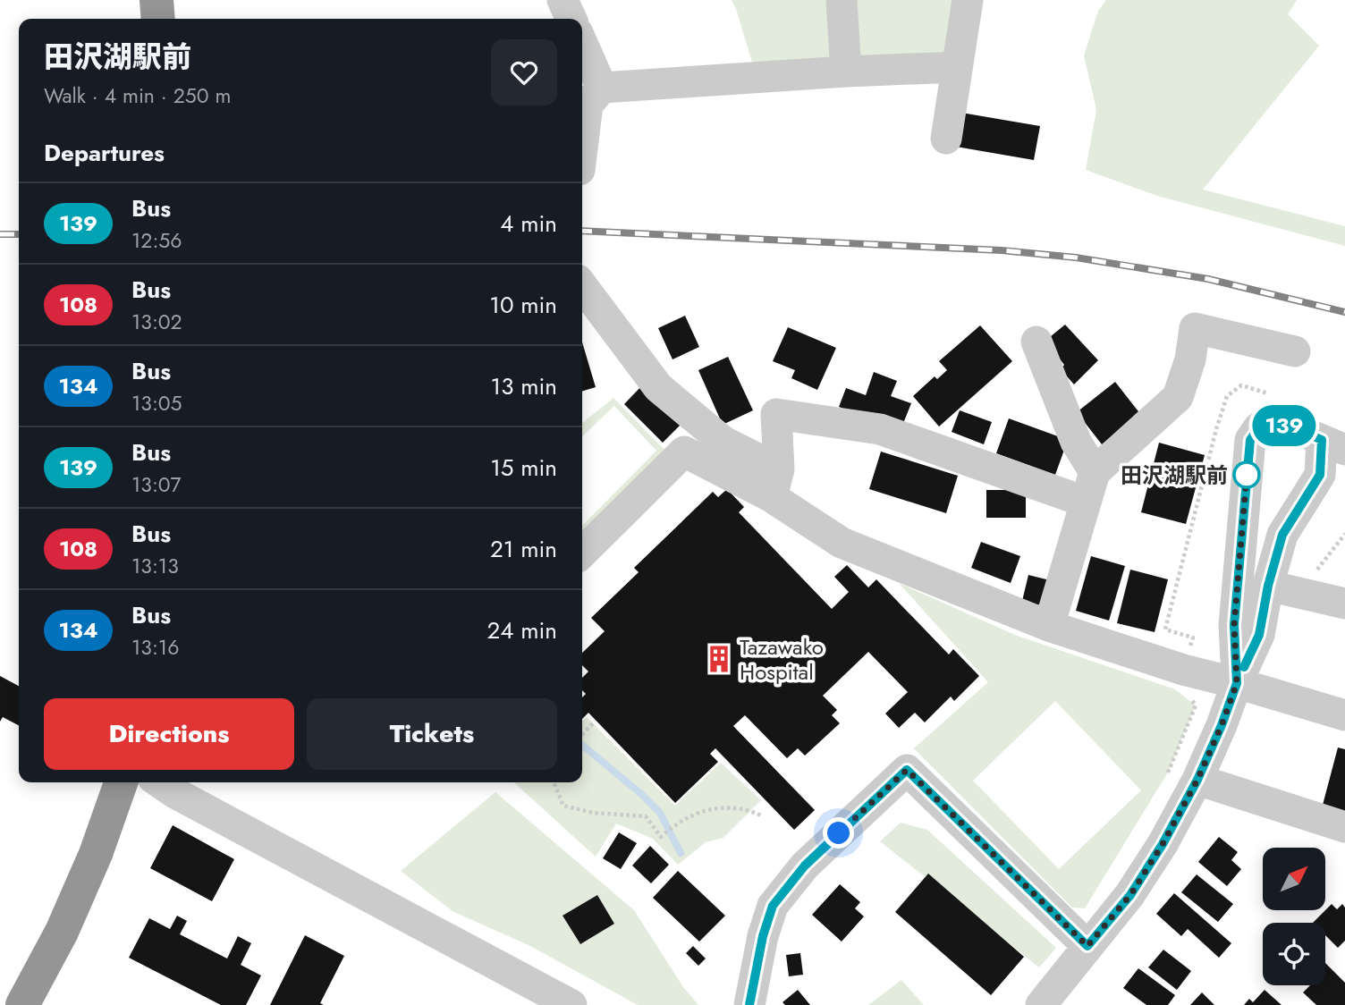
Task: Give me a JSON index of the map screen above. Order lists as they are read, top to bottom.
{
  "places": {
    "other": ["田沢湖駅前"],
    "building": ["Tazawako Hospital"]
  },
  "lines": ["bus line 139"],
  "north": "top right",
  "page": {
    "on_map": "139",
    "heading": [
      ["田沢湖駅前", "Walk · 4 min · 250 m"],
      "Departures"
    ],
    "list": [
      {
        "mark": "139",
        "name": "Bus",
        "note": "12:56",
        "value": "4 min"
      },
      {
        "mark": "108",
        "name": "Bus",
        "note": "13:02",
        "value": "10 min"
      },
      {
        "mark": "134",
        "name": "Bus",
        "note": "13:05",
        "value": "13 min"
      },
      {
        "mark": "139",
        "name": "Bus",
        "note": "13:07",
        "value": "15 min"
      },
      {
        "mark": "108",
        "name": "Bus",
        "note": "13:13",
        "value": "21 min"
      },
      {
        "mark": "134",
        "name": "Bus",
        "note": "13:16",
        "value": "24 min"
      }
    ],
    "buttons": ["Directions", "Tickets"]
  }
}
